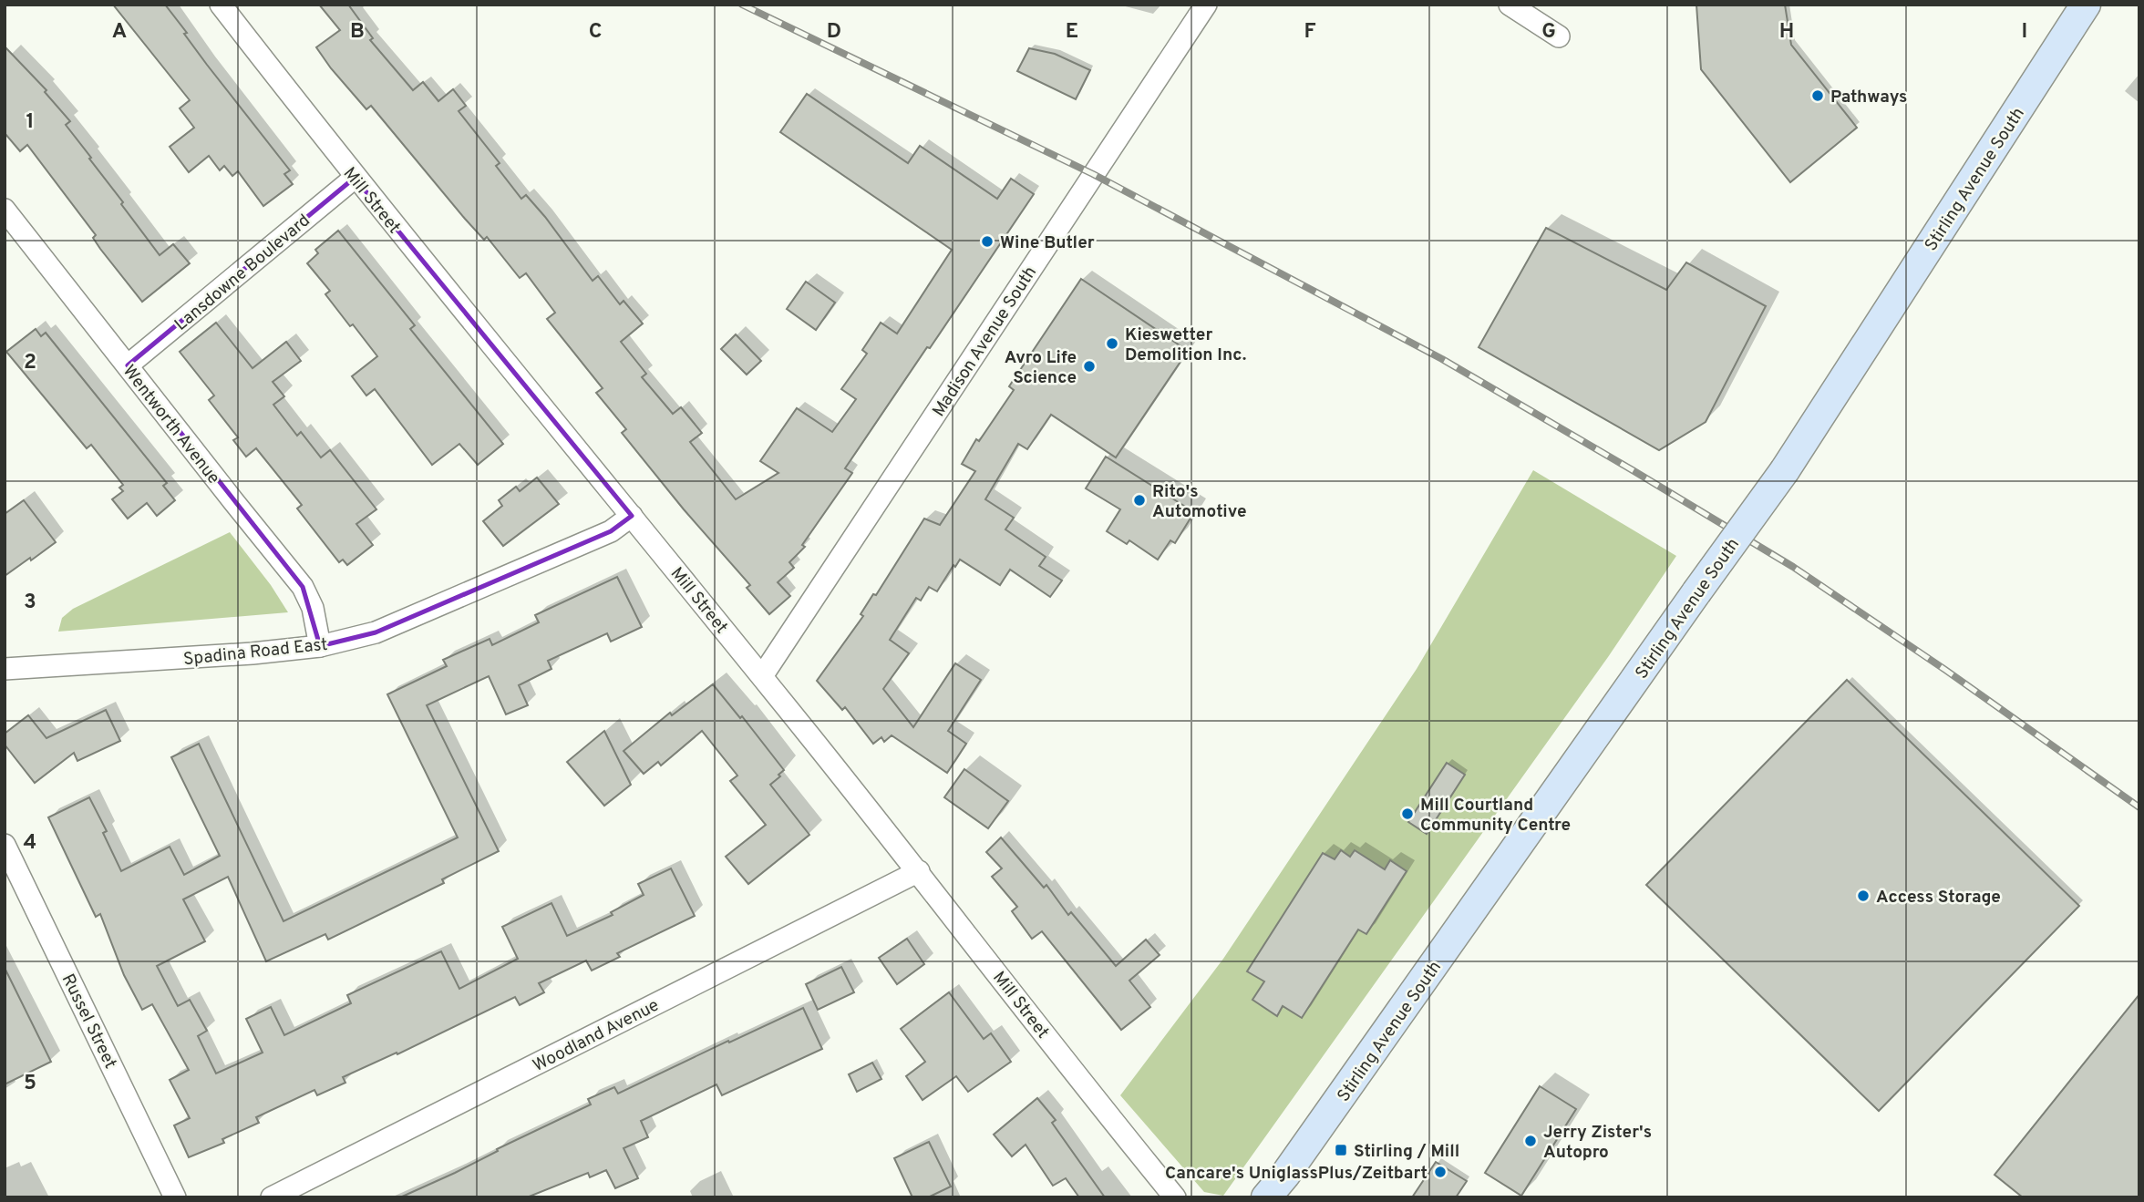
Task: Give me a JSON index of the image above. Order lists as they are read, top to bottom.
{
  "streets": {
    "street": [
      "Stirling Avenue South",
      "Mill Street",
      "Lansdowne Boulevard",
      "Madison Avenue South",
      "Wentworth Avenue",
      "Spadina Road East",
      "Russel Street",
      "Woodland Avenue"
    ]
  },
  "crossings": [
    ["Mill Street", "Lansdowne Boulevard"],
    ["Mill Street", "Madison Avenue South"],
    ["Mill Street", "Spadina Road East"],
    ["Mill Street", "Woodland Avenue"],
    ["Lansdowne Boulevard", "Wentworth Avenue"],
    ["Wentworth Avenue", "Spadina Road East"]
  ],
  "places": {
    "other": [
      "Pathways",
      "Wine Butler",
      "Kieswetter Demolition Inc.",
      "Avro Life Science",
      "Rito's Automotive",
      "Mill Courtland Community Centre",
      "Access Storage",
      "Jerry Zister's Autopro",
      "Cancare's UniglassPlus/Zeitbart"
    ],
    "transit": ["Stirling / Mill"]
  },
  "grid": {
    "columns": [
      "A",
      "B",
      "C",
      "D",
      "E",
      "F",
      "G",
      "H",
      "I"
    ],
    "rows": [
      "1",
      "2",
      "3",
      "4",
      "5"
    ]
  }
}
